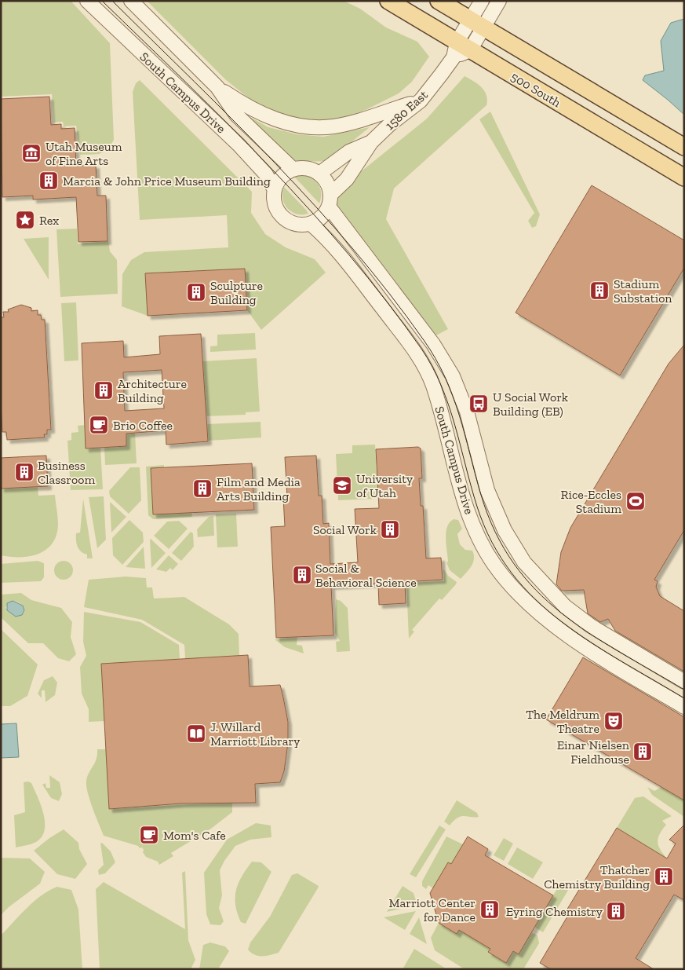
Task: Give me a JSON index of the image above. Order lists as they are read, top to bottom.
{
  "streets": {
    "main road": ["500 South"],
    "street": ["South Campus Drive", "1580 East"]
  },
  "crossings": [
    ["500 South", "1580 East"],
    ["South Campus Drive", "1580 East"]
  ],
  "places": {
    "museum": ["Utah Museum of Fine Arts"],
    "building": [
      "Marcia & John Price Museum Building",
      "Stadium Substation",
      "Sculpture Building",
      "Architecture Building",
      "Business Classroom",
      "Film and Media Arts Building",
      "Social Work",
      "Social & Behavioral Science",
      "Einar Nielsen Fieldhouse",
      "Thatcher Chemistry Building",
      "Marriott Center for Dance",
      "Eyring Chemistry"
    ],
    "place": ["Rex"],
    "bus stop": ["U Social Work Building (EB)"],
    "cafe": ["Brio Coffee", "Mom's Cafe"],
    "school or university": ["University of Utah"],
    "sports": ["Rice-Eccles Stadium"],
    "theatre": ["The Meldrum Theatre"],
    "library": ["J. Willard Marriott Library"]
  }
}
